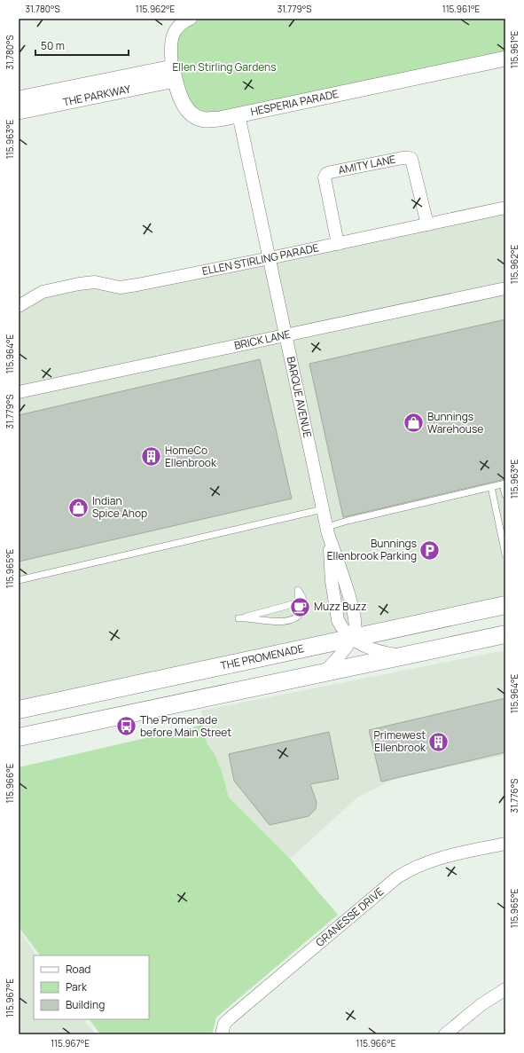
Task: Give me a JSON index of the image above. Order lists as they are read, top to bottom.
{
  "streets": {
    "main road": ["THE PROMENADE"],
    "street": [
      "THE PARKWAY",
      "HESPERIA PARADE",
      "AMITY LANE",
      "ELLEN STIRLING PARADE",
      "BRICK LANE",
      "BARQUE AVENUE",
      "GRANESSE DRIVE"
    ]
  },
  "crossings": [
    ["THE PARKWAY", "HESPERIA PARADE"],
    ["HESPERIA PARADE", "BARQUE AVENUE"],
    ["AMITY LANE", "ELLEN STIRLING PARADE"],
    ["ELLEN STIRLING PARADE", "BARQUE AVENUE"],
    ["BRICK LANE", "BARQUE AVENUE"],
    ["BARQUE AVENUE", "THE PROMENADE"]
  ],
  "parks": ["Ellen Stirling Gardens"],
  "places": {
    "shop": ["Bunnings Warehouse", "Indian Spice Ahop"],
    "building": ["HomeCo Ellenbrook", "Primewest Ellenbrook"],
    "parking": ["Bunnings Ellenbrook Parking"],
    "cafe": ["Muzz Buzz"],
    "bus stop": ["The Promenade before Main Street"]
  },
  "legend": ["Road", "Park", "Building"],
  "scale_bar": "50 m",
  "coordinates": [
    "31.780°S",
    "115.962°E",
    "31.779°S",
    "115.961°E",
    "115.963°E",
    "115.964°E",
    "115.965°E",
    "115.966°E",
    "31.776°S",
    "115.967°E"
  ]
}
